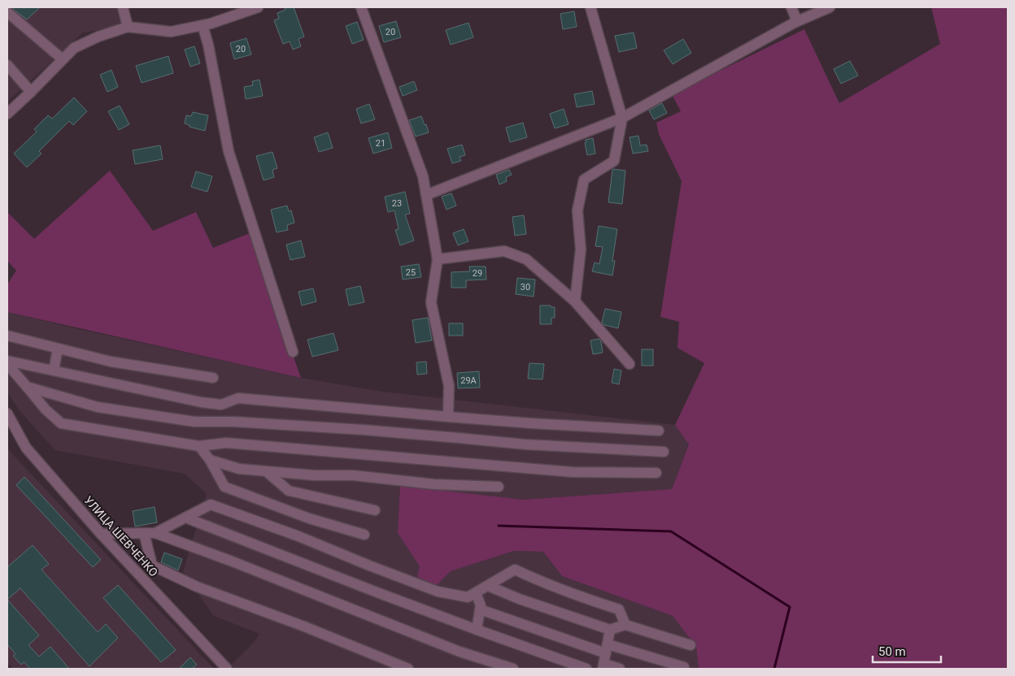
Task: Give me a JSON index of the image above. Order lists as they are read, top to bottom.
{
  "streets": {
    "street": ["УЛИЦА ШЕВЧЕНКО"]
  },
  "house_numbers": [
    "20",
    "20",
    "21",
    "23",
    "25",
    "29",
    "30",
    "29А"
  ],
  "scale_bar": "50 m"
}
